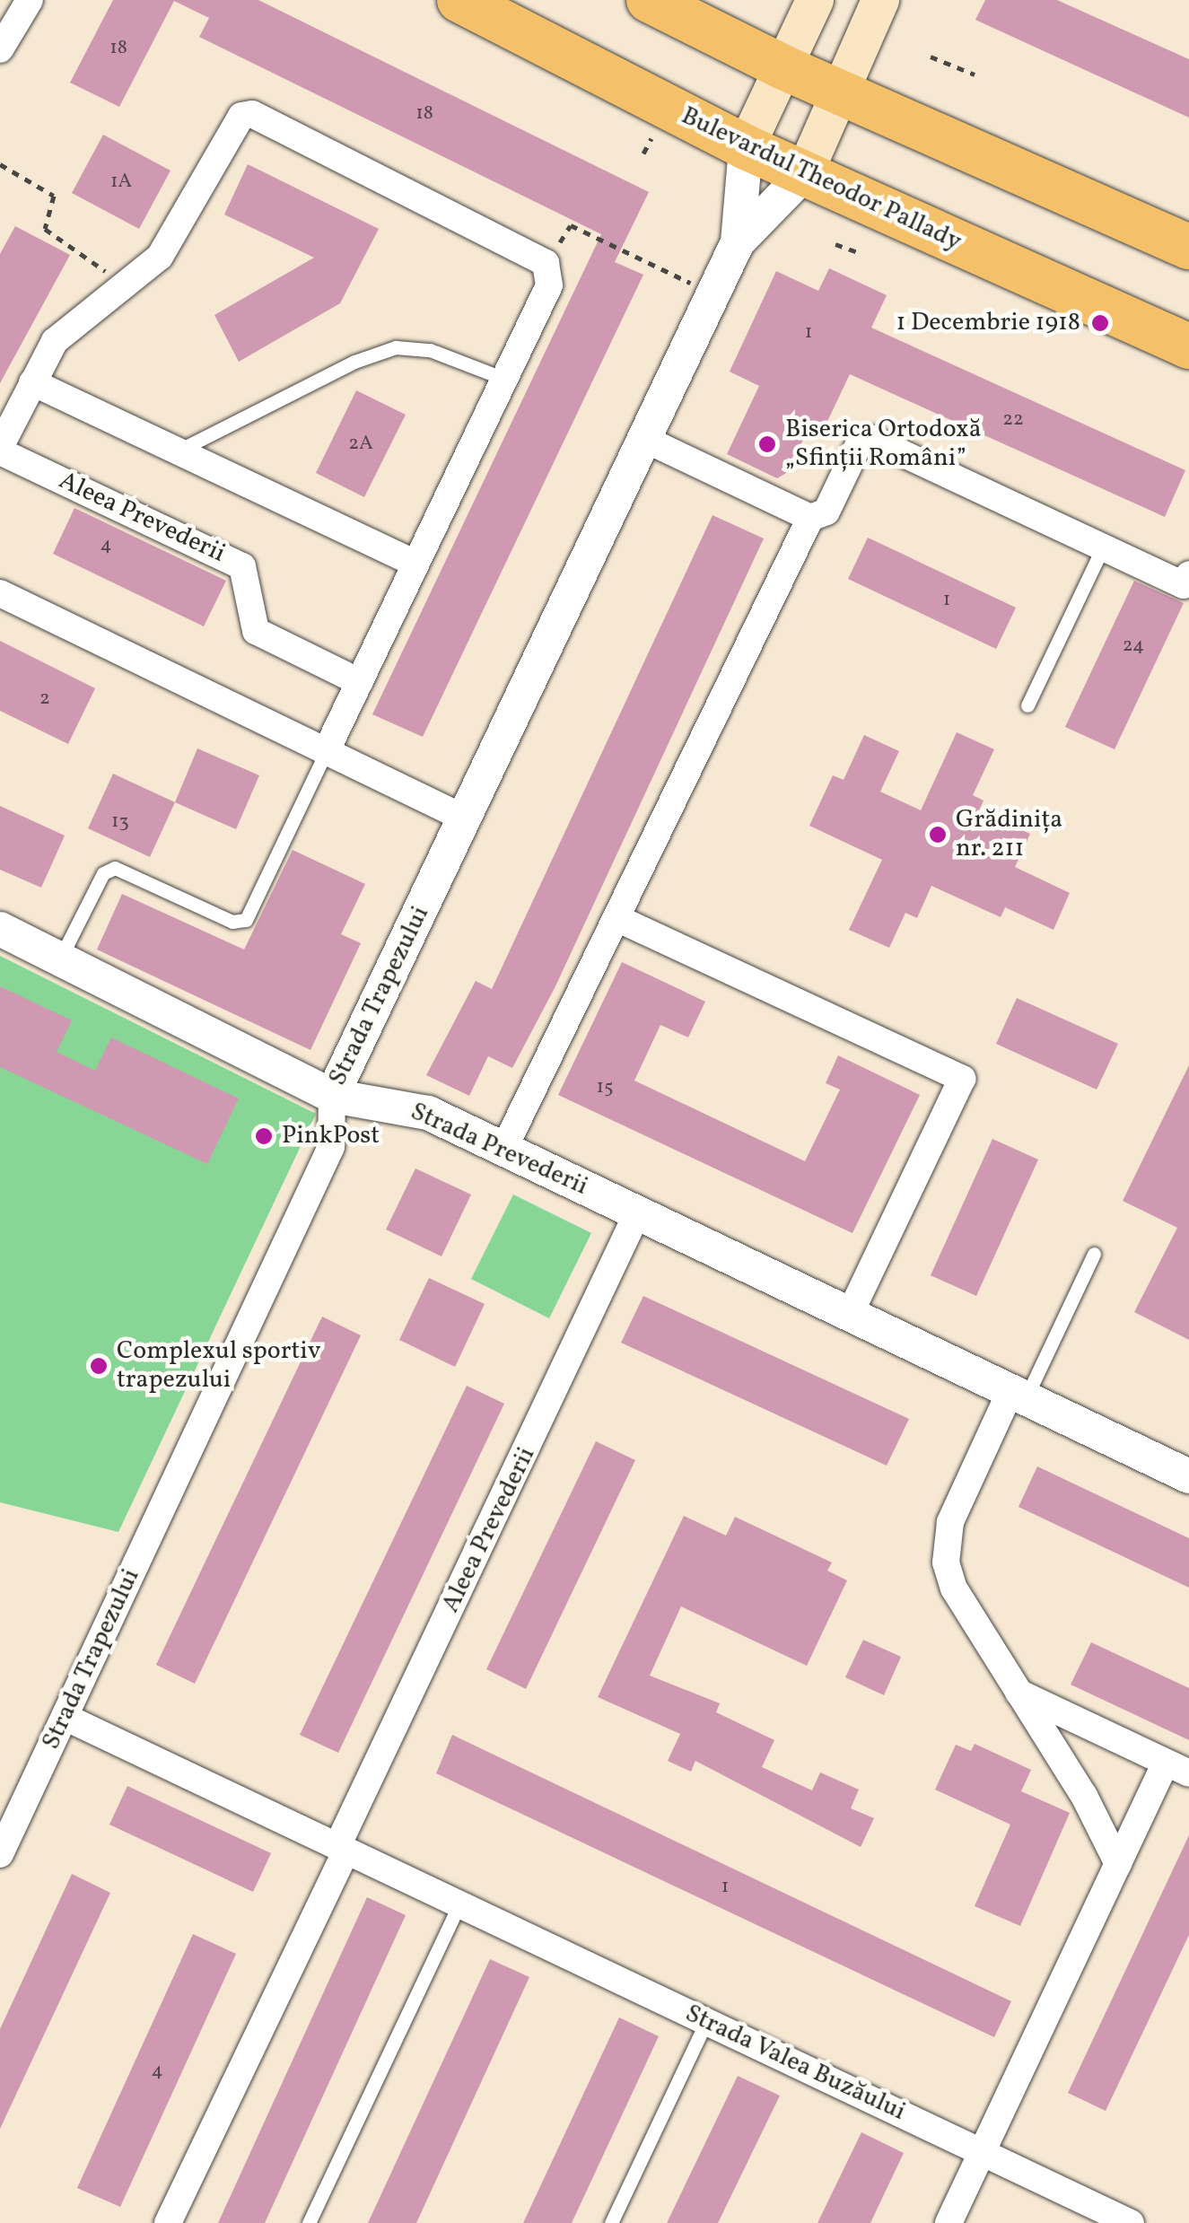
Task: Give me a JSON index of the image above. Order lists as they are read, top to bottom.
{
  "streets": {
    "main road": ["Bulevardul Theodor Pallady"],
    "street": [
      "Aleea Prevederii",
      "Strada Trapezului",
      "Strada Prevederii",
      "Strada Valea Buzăului"
    ]
  },
  "crossings": [
    ["Bulevardul Theodor Pallady", "Strada Trapezului"],
    ["Aleea Prevederii", "Strada Prevederii"],
    ["Aleea Prevederii", "Strada Valea Buzăului"],
    ["Strada Trapezului", "Strada Prevederii"],
    ["Strada Trapezului", "Strada Valea Buzăului"]
  ],
  "places": [
    "1 Decembrie 1918",
    "Biserica Ortodoxă „Sfinții Români”",
    "Grădinița nr. 211",
    "PinkPost",
    "Complexul sportiv trapezului"
  ],
  "house_numbers": [
    "18",
    "18",
    "1A",
    "1",
    "22",
    "2A",
    "4",
    "1",
    "24",
    "2",
    "13",
    "15",
    "1",
    "4"
  ]
}
